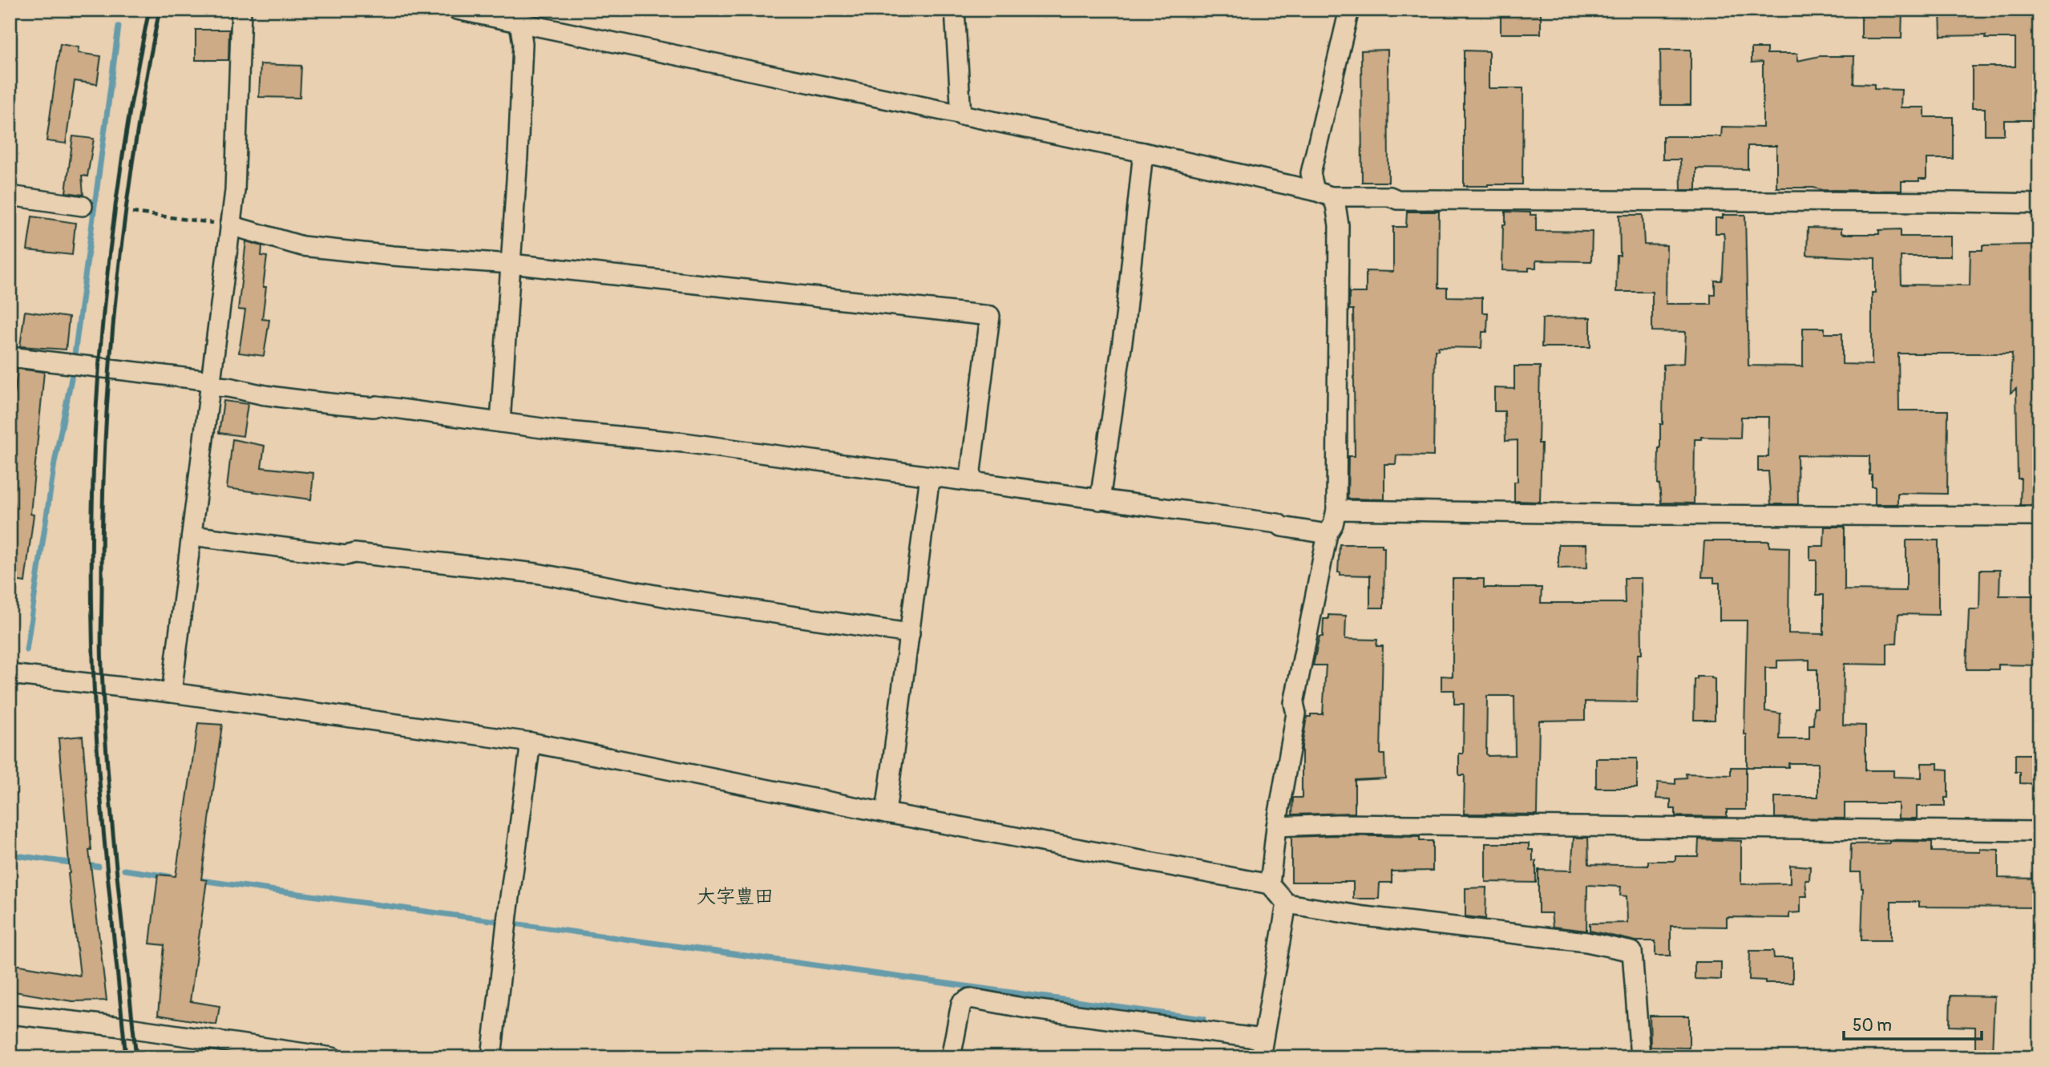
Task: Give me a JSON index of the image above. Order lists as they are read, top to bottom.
{
  "districts": ["大字豊田"],
  "scale_bar": "50 m"
}
